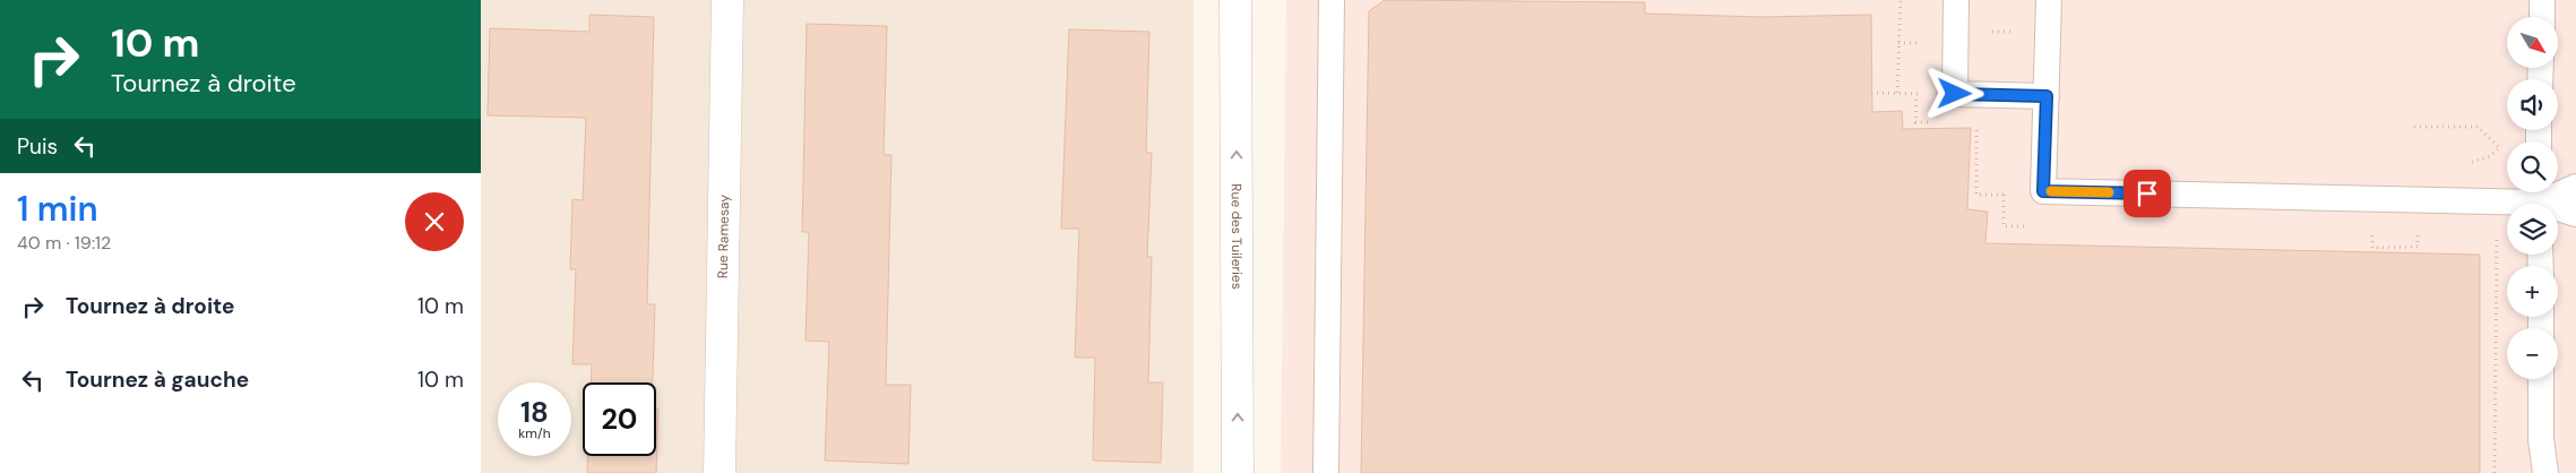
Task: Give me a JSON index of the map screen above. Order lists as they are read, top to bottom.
{
  "streets": {
    "street": ["Rue Ramesay", "Rue des Tuileries"]
  },
  "one_way": ["Rue des Tuileries"],
  "north": "bottom right",
  "page": {
    "turn": ["10 m", "Tournez à droite"],
    "map_buttons": ["+", "−"],
    "then": "Puis",
    "heading": ["1 min", "40 m · 19:12"],
    "list": [
      {
        "name": "Tournez à droite",
        "value": "10 m"
      },
      {
        "name": "Tournez à gauche",
        "value": "10 m"
      }
    ],
    "speed": "18 km/h",
    "limit": "20"
  }
}
